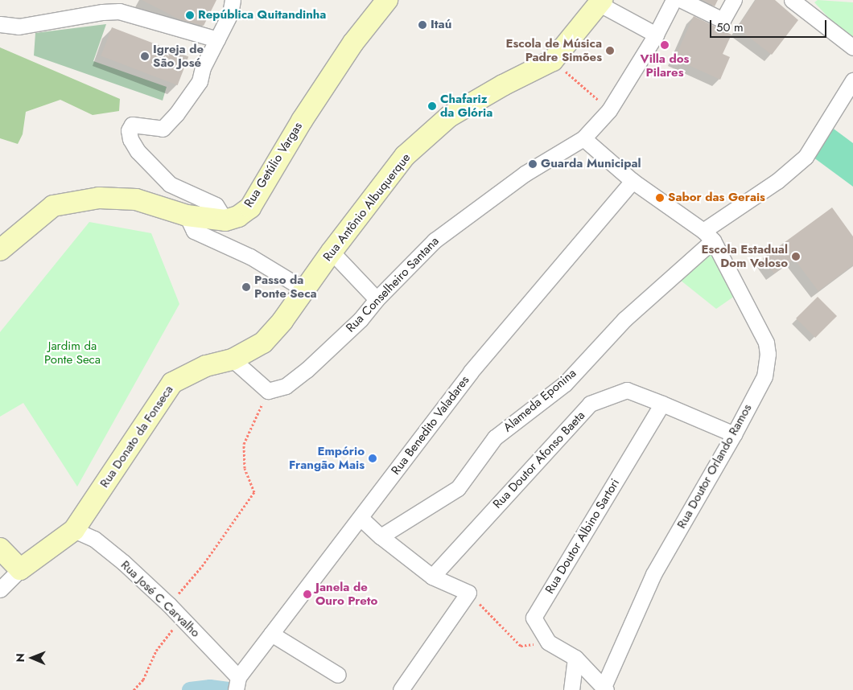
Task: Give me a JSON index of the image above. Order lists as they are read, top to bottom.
{
  "streets": {
    "street": [
      "Rua Getúlio Vargas",
      "Rua Antônio Albuquerque",
      "Rua Conselheiro Santana",
      "Alameda Eponina",
      "Rua Benedito Valadares",
      "Rua Donato da Fonseca",
      "Rua Doutor Afonso Baeta",
      "Rua Doutor Orlando Ramos",
      "Rua Doutor Albino Sartori",
      "Rua José C Carvalho"
    ]
  },
  "crossings": [
    ["Rua Antônio Albuquerque", "Rua Donato da Fonseca"],
    ["Alameda Eponina", "Rua Doutor Orlando Ramos"],
    ["Rua Benedito Valadares", "Rua José C Carvalho"],
    ["Rua Donato da Fonseca", "Rua José C Carvalho"],
    ["Rua Doutor Afonso Baeta", "Rua Doutor Orlando Ramos"],
    ["Rua Doutor Afonso Baeta", "Rua Doutor Albino Sartori"],
    ["Rua Doutor Orlando Ramos", "Rua Doutor Albino Sartori"]
  ],
  "parks": ["Jardim da Ponte Seca"],
  "places": [
    "República Quitandinha",
    "Itaú",
    "Villa dos Pilares",
    "Escola de Música Padre Simões",
    "Igreja de São José",
    "Chafariz da Glória",
    "Guarda Municipal",
    "Sabor das Gerais",
    "Escola Estadual Dom Veloso",
    "Passo da Ponte Seca",
    "Empório Frangão Mais",
    "Janela de Ouro Preto"
  ],
  "scale_bar": "50 m",
  "north": "left"
}
